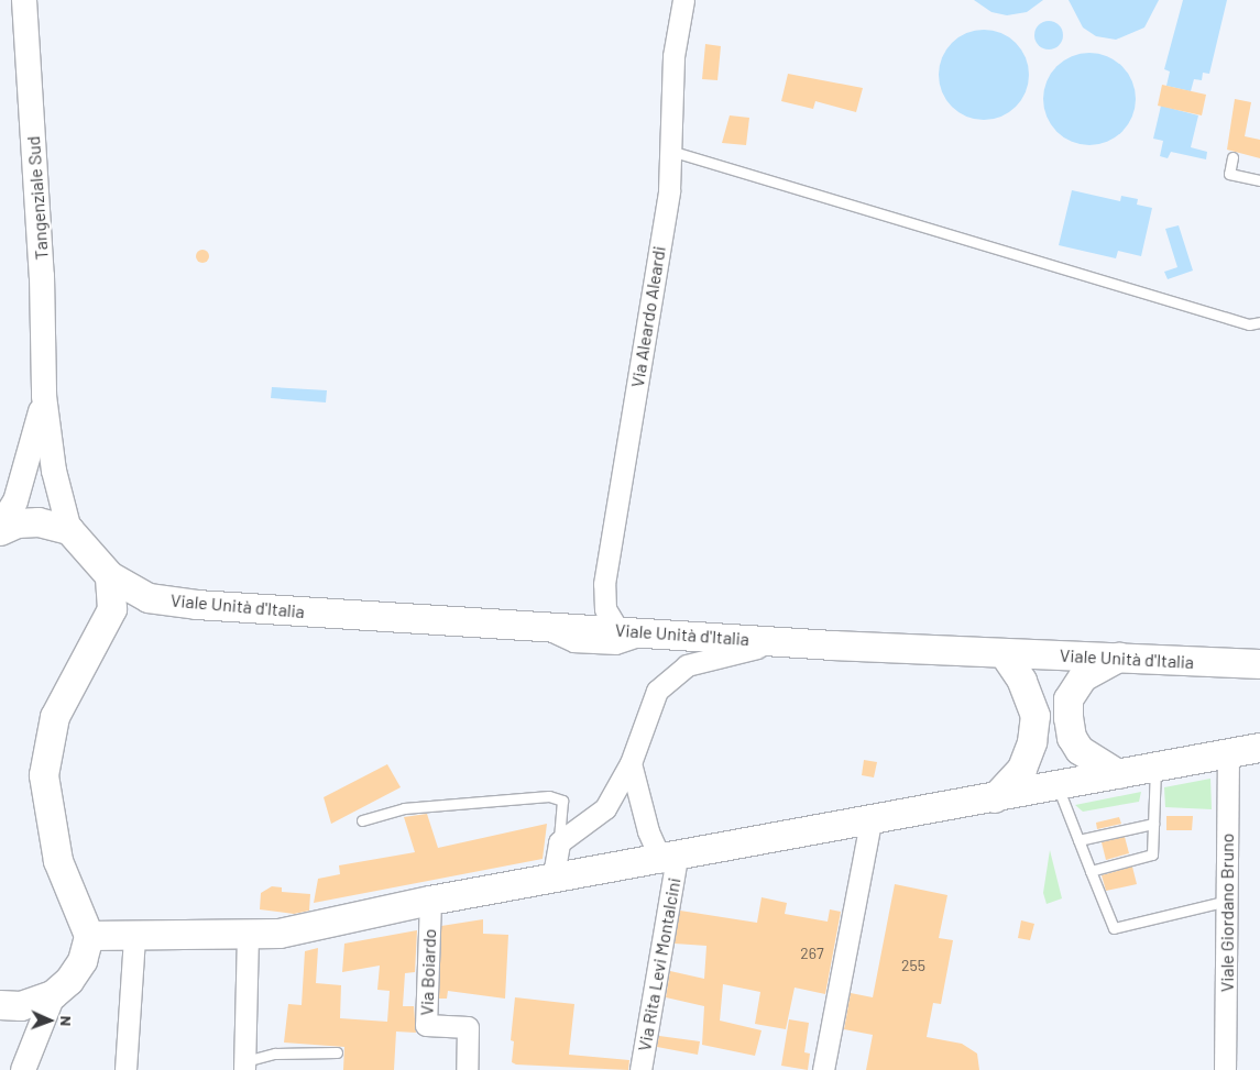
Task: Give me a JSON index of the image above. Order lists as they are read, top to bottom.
{
  "streets": {
    "main road": ["Viale Unità d'Italia"],
    "street": [
      "Tangenziale Sud",
      "Via Aleardo Aleardi",
      "Viale Giordano Bruno",
      "Via Rita Levi Montalcini",
      "Via Boiardo"
    ]
  },
  "crossings": [
    ["Tangenziale Sud", "Viale Unità d'Italia"],
    ["Via Aleardo Aleardi", "Viale Unità d'Italia"]
  ],
  "house_numbers": ["267", "255"],
  "north": "right"
}
